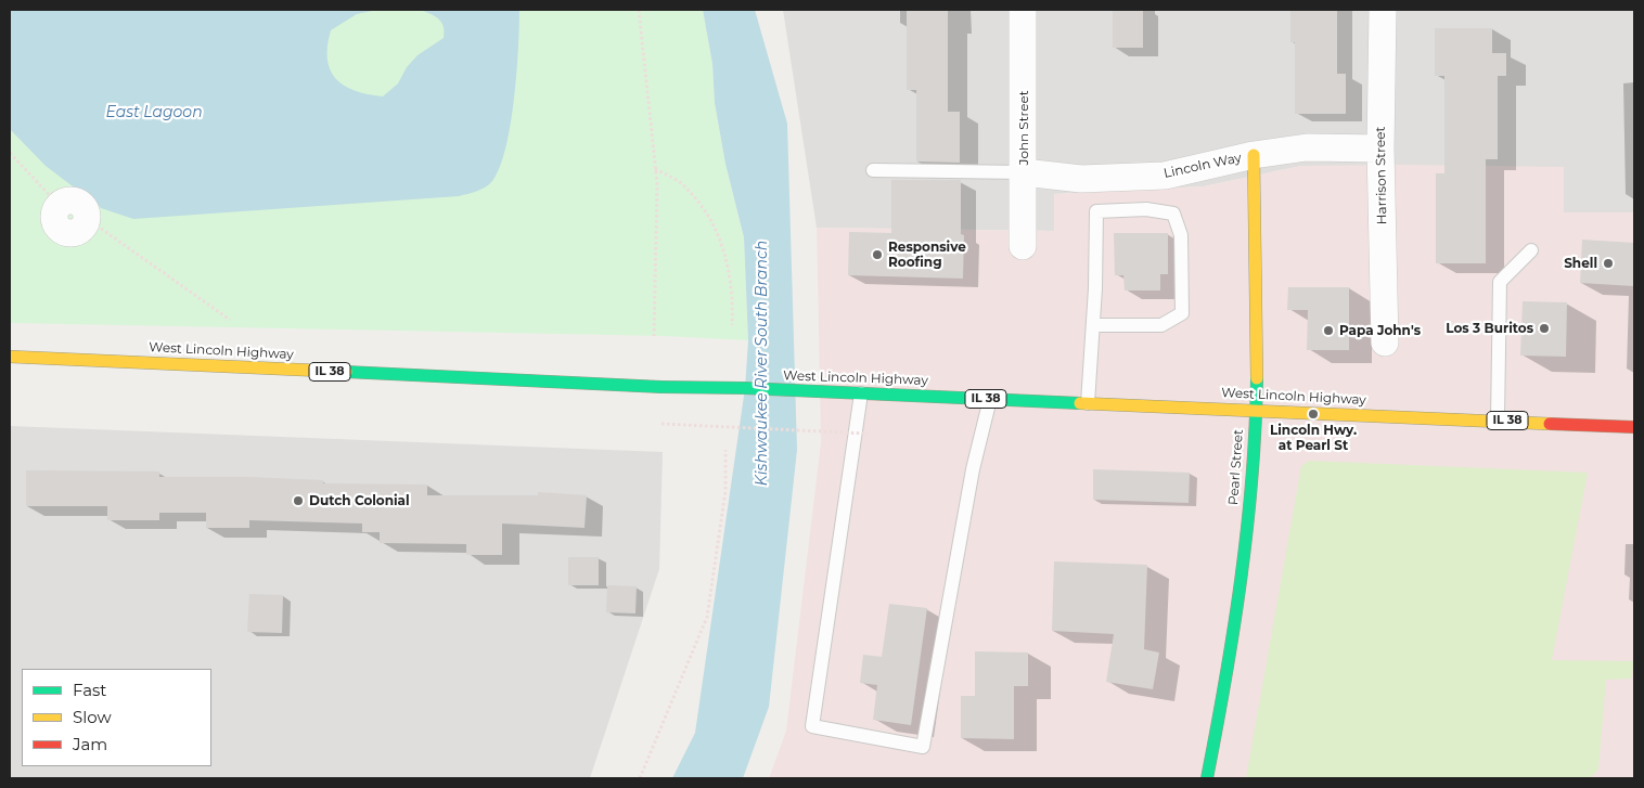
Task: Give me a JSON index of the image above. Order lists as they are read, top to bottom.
{
  "streets": {
    "main road": ["West Lincoln Highway", "IL 38", "Pearl Street"],
    "street": ["John Street", "Lincoln Way", "Harrison Street"]
  },
  "crossings": [
    ["John Street", "Lincoln Way"],
    ["Lincoln Way", "Harrison Street"],
    ["Lincoln Way", "Pearl Street"],
    ["West Lincoln Highway", "Pearl Street"]
  ],
  "water": ["East Lagoon", "Kishwaukee River South Branch"],
  "places": [
    "Responsive Roofing",
    "Shell",
    "Los 3 Buritos",
    "Papa John's",
    "Lincoln Hwy. at Pearl St",
    "Dutch Colonial"
  ],
  "legend": ["Fast", "Slow", "Jam"]
}
